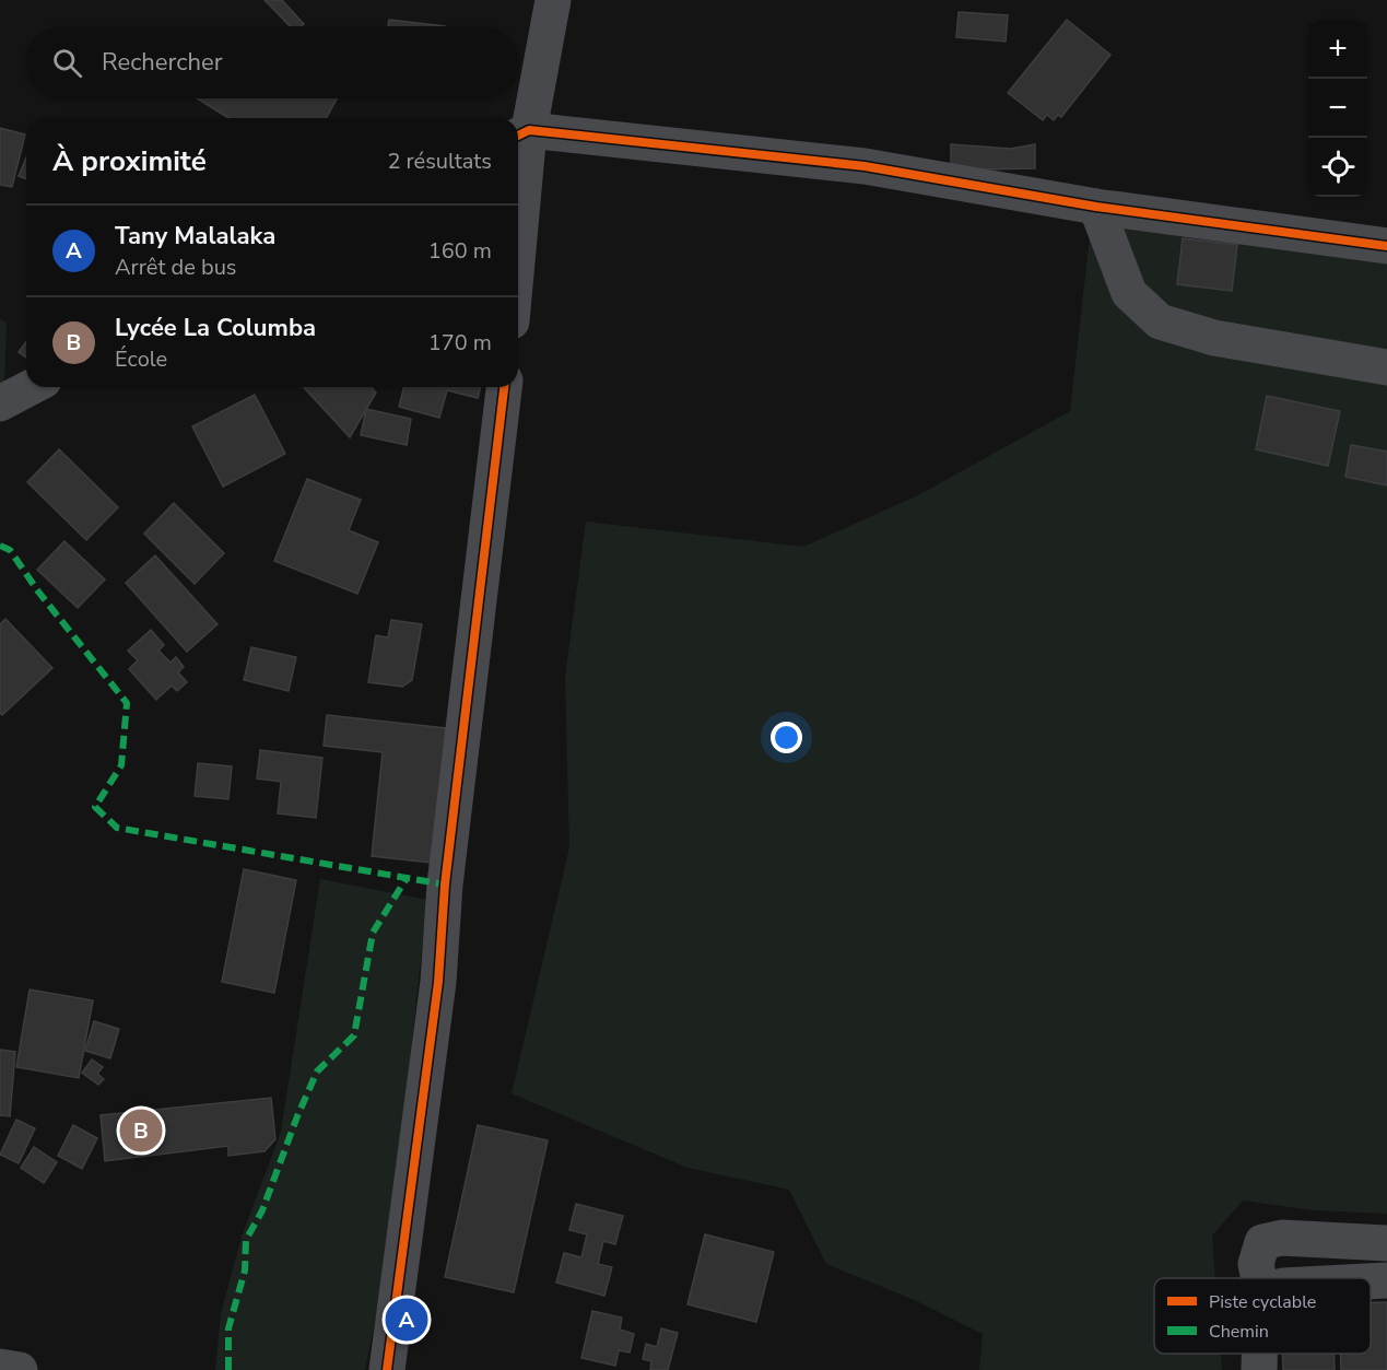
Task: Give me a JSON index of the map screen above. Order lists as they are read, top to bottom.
{
  "legend": ["Piste cyclable", "Chemin"],
  "page": {
    "map_buttons": ["+", "−"],
    "search": "Rechercher",
    "heading": ["À proximité", "2 résultats"],
    "list": [
      {
        "mark": "A",
        "name": "Tany Malalaka",
        "note": "Arrêt de bus",
        "value": "160 m"
      },
      {
        "mark": "B",
        "name": "Lycée La Columba",
        "note": "École",
        "value": "170 m"
      }
    ],
    "pins": ["B", "A"]
  }
}
